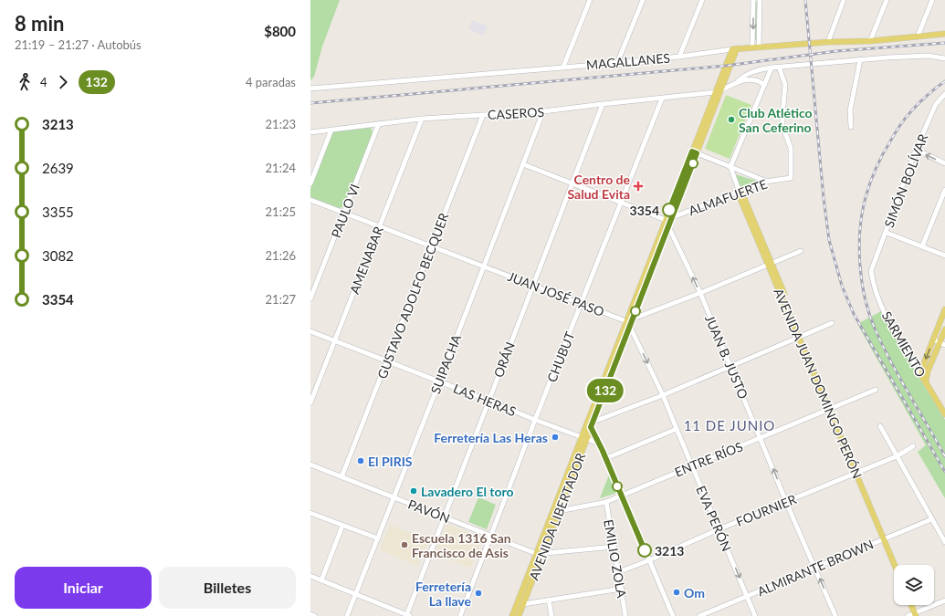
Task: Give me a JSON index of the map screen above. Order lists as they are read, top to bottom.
{
  "streets": {
    "main road": [
      "MAGALLANES",
      "SARMIENTO",
      "AVENIDA JUAN DOMINGO PERÓN",
      "AVENIDA LIBERTADOR"
    ],
    "street": [
      "CASEROS",
      "SIMÓN BOLÍVAR",
      "ALMAFUERTE",
      "PAULO VI",
      "AMENABAR",
      "JUAN JOSÉ PASO",
      "GUSTAVO ADOLFO BECQUER",
      "CHUBUT",
      "JUAN B. JUSTO",
      "ORÁN",
      "SUIPACHA",
      "LAS HERAS",
      "ENTRE RÍOS",
      "FOURNIER",
      "PAVÓN",
      "EVA PERÓN",
      "EMILIO ZOLA",
      "ALMIRANTE BROWN"
    ]
  },
  "crossings": [
    ["MAGALLANES", "AVENIDA LIBERTADOR"],
    ["CASEROS", "PAULO VI"],
    ["CASEROS", "AMENABAR"],
    ["CASEROS", "GUSTAVO ADOLFO BECQUER"],
    ["CASEROS", "CHUBUT"],
    ["CASEROS", "ORÁN"],
    ["CASEROS", "SUIPACHA"],
    ["CASEROS", "AVENIDA LIBERTADOR"],
    ["SIMÓN BOLÍVAR", "SARMIENTO"],
    ["ALMAFUERTE", "AVENIDA JUAN DOMINGO PERÓN"],
    ["ALMAFUERTE", "AVENIDA LIBERTADOR"],
    ["PAULO VI", "JUAN JOSÉ PASO"],
    ["AMENABAR", "JUAN JOSÉ PASO"],
    ["AMENABAR", "LAS HERAS"],
    ["JUAN JOSÉ PASO", "GUSTAVO ADOLFO BECQUER"],
    ["JUAN JOSÉ PASO", "CHUBUT"],
    ["JUAN JOSÉ PASO", "ORÁN"],
    ["JUAN JOSÉ PASO", "SUIPACHA"],
    ["JUAN JOSÉ PASO", "AVENIDA LIBERTADOR"],
    ["JUAN JOSÉ PASO", "EVA PERÓN"],
    ["GUSTAVO ADOLFO BECQUER", "LAS HERAS"],
    ["GUSTAVO ADOLFO BECQUER", "PAVÓN"],
    ["CHUBUT", "LAS HERAS"],
    ["CHUBUT", "PAVÓN"],
    ["JUAN B. JUSTO", "ENTRE RÍOS"],
    ["JUAN B. JUSTO", "FOURNIER"],
    ["JUAN B. JUSTO", "AVENIDA LIBERTADOR"],
    ["JUAN B. JUSTO", "ALMIRANTE BROWN"],
    ["ORÁN", "LAS HERAS"],
    ["ORÁN", "PAVÓN"],
    ["SUIPACHA", "LAS HERAS"],
    ["SUIPACHA", "PAVÓN"],
    ["AVENIDA JUAN DOMINGO PERÓN", "ENTRE RÍOS"],
    ["AVENIDA JUAN DOMINGO PERÓN", "FOURNIER"],
    ["AVENIDA JUAN DOMINGO PERÓN", "ALMIRANTE BROWN"],
    ["LAS HERAS", "AVENIDA LIBERTADOR"],
    ["ENTRE RÍOS", "AVENIDA LIBERTADOR"],
    ["ENTRE RÍOS", "EVA PERÓN"],
    ["ENTRE RÍOS", "EMILIO ZOLA"],
    ["FOURNIER", "EVA PERÓN"],
    ["FOURNIER", "EMILIO ZOLA"],
    ["PAVÓN", "AVENIDA LIBERTADOR"],
    ["PAVÓN", "EMILIO ZOLA"],
    ["AVENIDA LIBERTADOR", "EVA PERÓN"],
    ["EVA PERÓN", "ALMIRANTE BROWN"]
  ],
  "one_way": ["JUAN B. JUSTO", "EVA PERÓN"],
  "districts": ["11 DE JUNIO"],
  "places": {
    "other": [
      "Club Atlético San Ceferino",
      "3354",
      "Ferretería Las Heras",
      "El PIRIS",
      "Lavadero El toro",
      "Escuela 1316 San Francisco de Asis",
      "3213",
      "Om",
      "Ferretería La llave"
    ],
    "health": ["Centro de Salud Evita"]
  },
  "lines": ["bus line 132"],
  "page": {
    "heading": ["8 min", "21:19 – 21:27 · Autobús", "$800"],
    "on_map": "132",
    "legs": ["4", "132", "4 paradas"],
    "list": [
      {
        "name": "3213",
        "value": "21:23"
      },
      {
        "name": "2639",
        "value": "21:24"
      },
      {
        "name": "3355",
        "value": "21:25"
      },
      {
        "name": "3082",
        "value": "21:26"
      },
      {
        "name": "3354",
        "value": "21:27"
      }
    ],
    "buttons": ["Iniciar", "Billetes"]
  }
}
